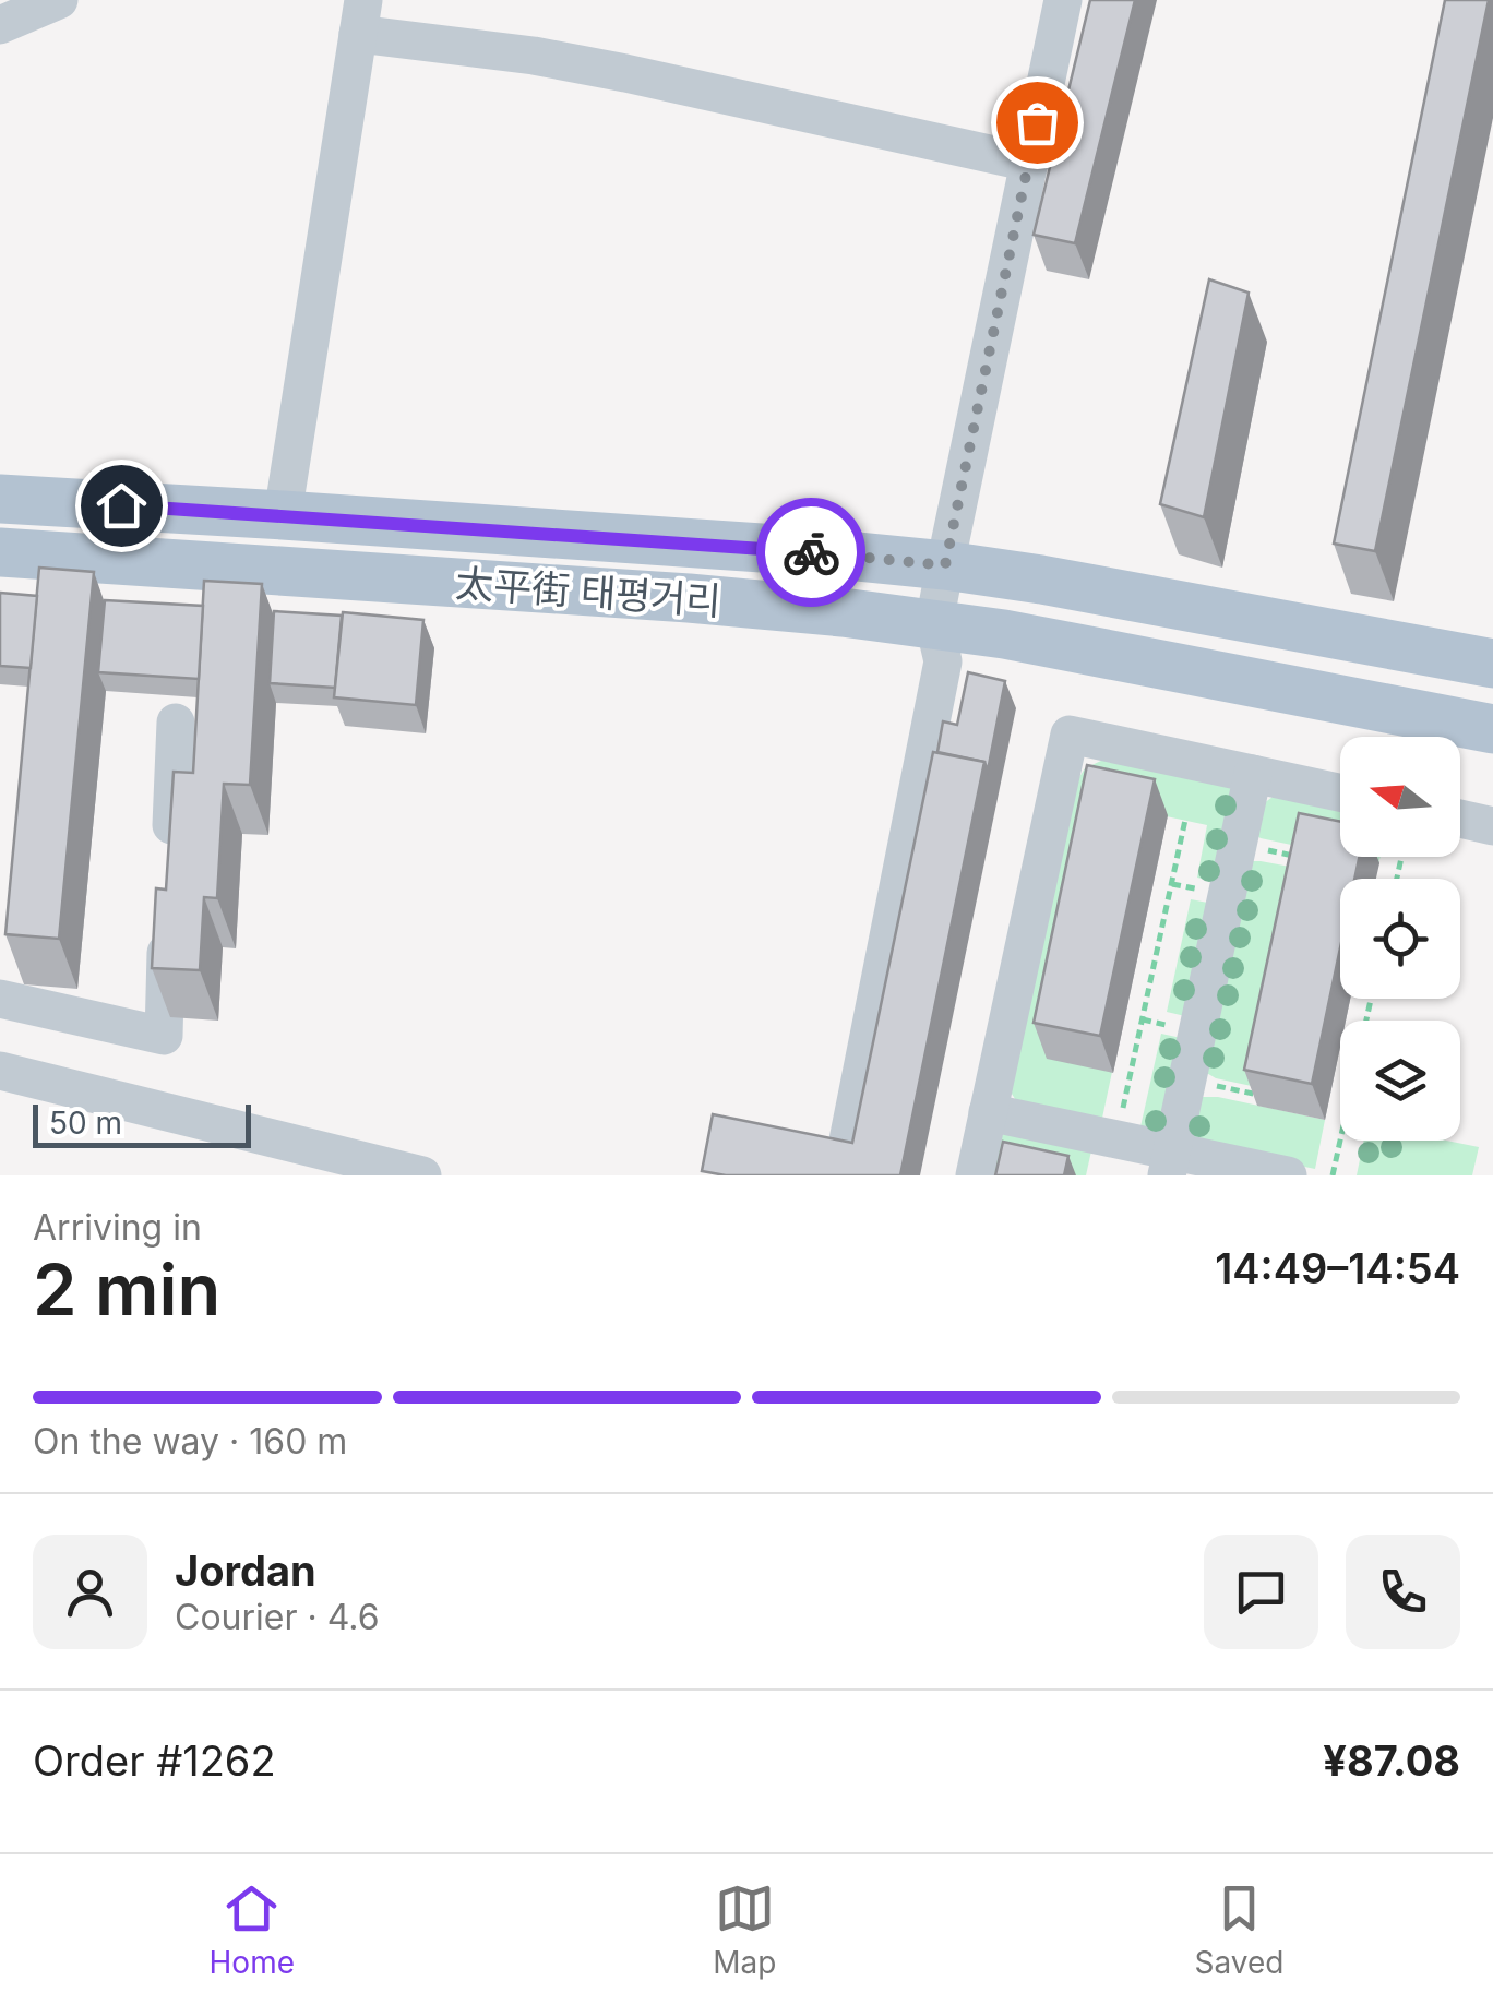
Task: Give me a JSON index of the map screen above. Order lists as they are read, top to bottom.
{
  "streets": {
    "main road": ["太平街 태평거리"]
  },
  "scale_bar": "50 m",
  "north": "left",
  "page": {
    "scale": "50 m",
    "heading": ["2 min", "Arriving in", "14:49–14:54"],
    "panel": [
      "Jordan",
      "Courier · 4.6",
      "Order #1262",
      "¥87.08"
    ],
    "bar": "On the way · 160 m",
    "tabs": ["Home", "Map", "Saved"]
  }
}
